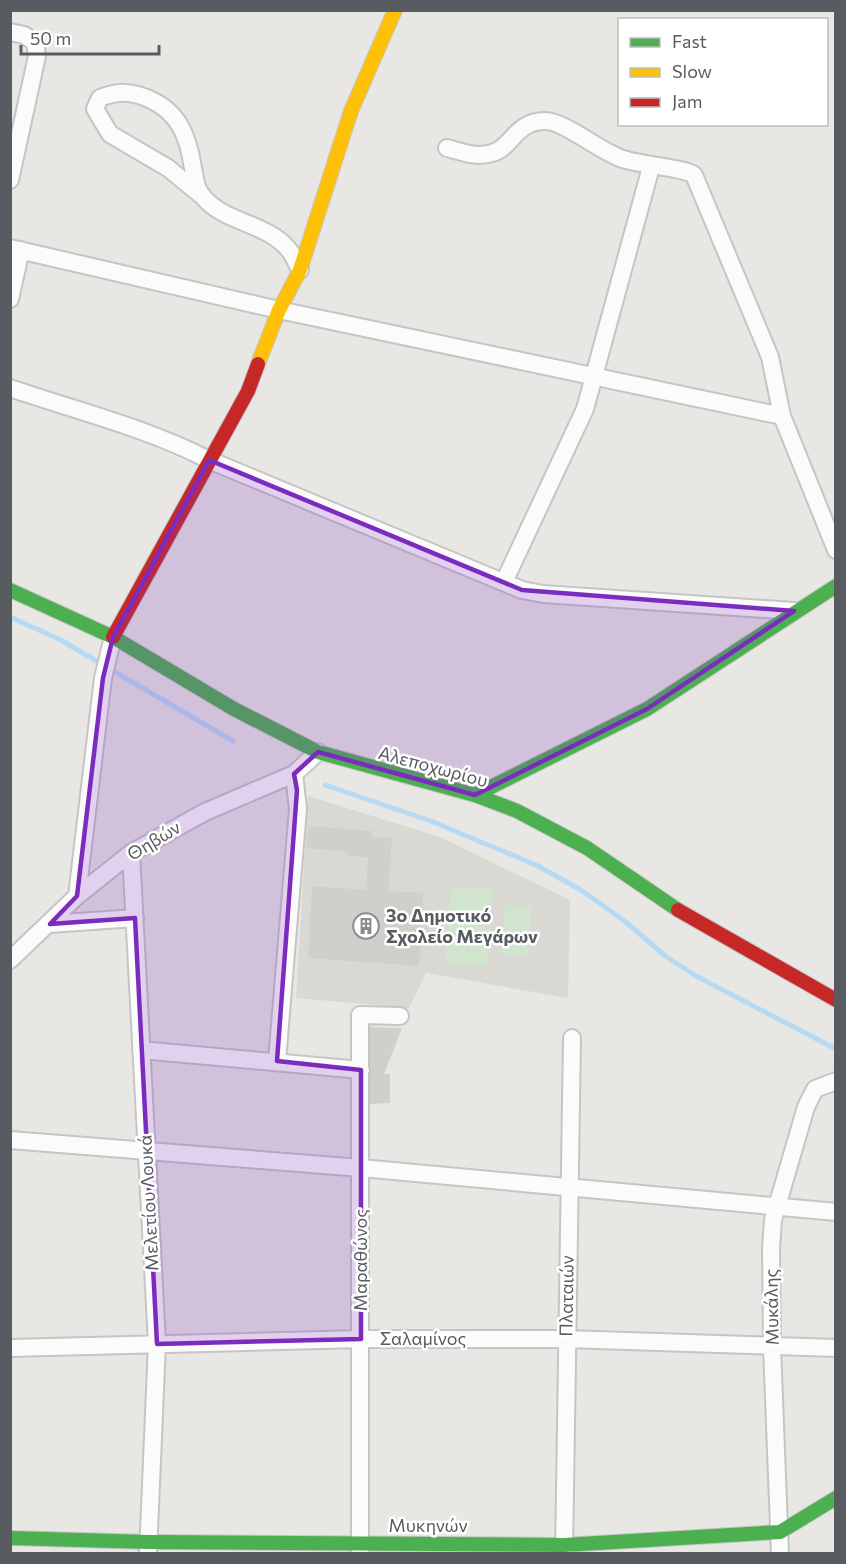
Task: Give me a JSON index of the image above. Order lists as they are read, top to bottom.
{
  "streets": {
    "street": [
      "Αλεποχωρίου",
      "Θηβών",
      "Μελετίου Λουκά",
      "Μαραθώνος",
      "Πλαταιών",
      "Μυκάλης",
      "Σαλαμίνος",
      "Μυκηνών"
    ]
  },
  "crossings": [
    ["Αλεποχωρίου", "Θηβών"],
    ["Θηβών", "Μελετίου Λουκά"],
    ["Μελετίου Λουκά", "Σαλαμίνος"],
    ["Μελετίου Λουκά", "Μυκηνών"],
    ["Μαραθώνος", "Σαλαμίνος"],
    ["Μαραθώνος", "Μυκηνών"],
    ["Πλαταιών", "Σαλαμίνος"],
    ["Πλαταιών", "Μυκηνών"],
    ["Μυκάλης", "Σαλαμίνος"],
    ["Μυκάλης", "Μυκηνών"]
  ],
  "places": {
    "building": ["3ο Δημοτικό Σχολείο Μεγάρων"]
  },
  "legend": ["Fast", "Slow", "Jam"],
  "scale_bar": "50 m"
}
